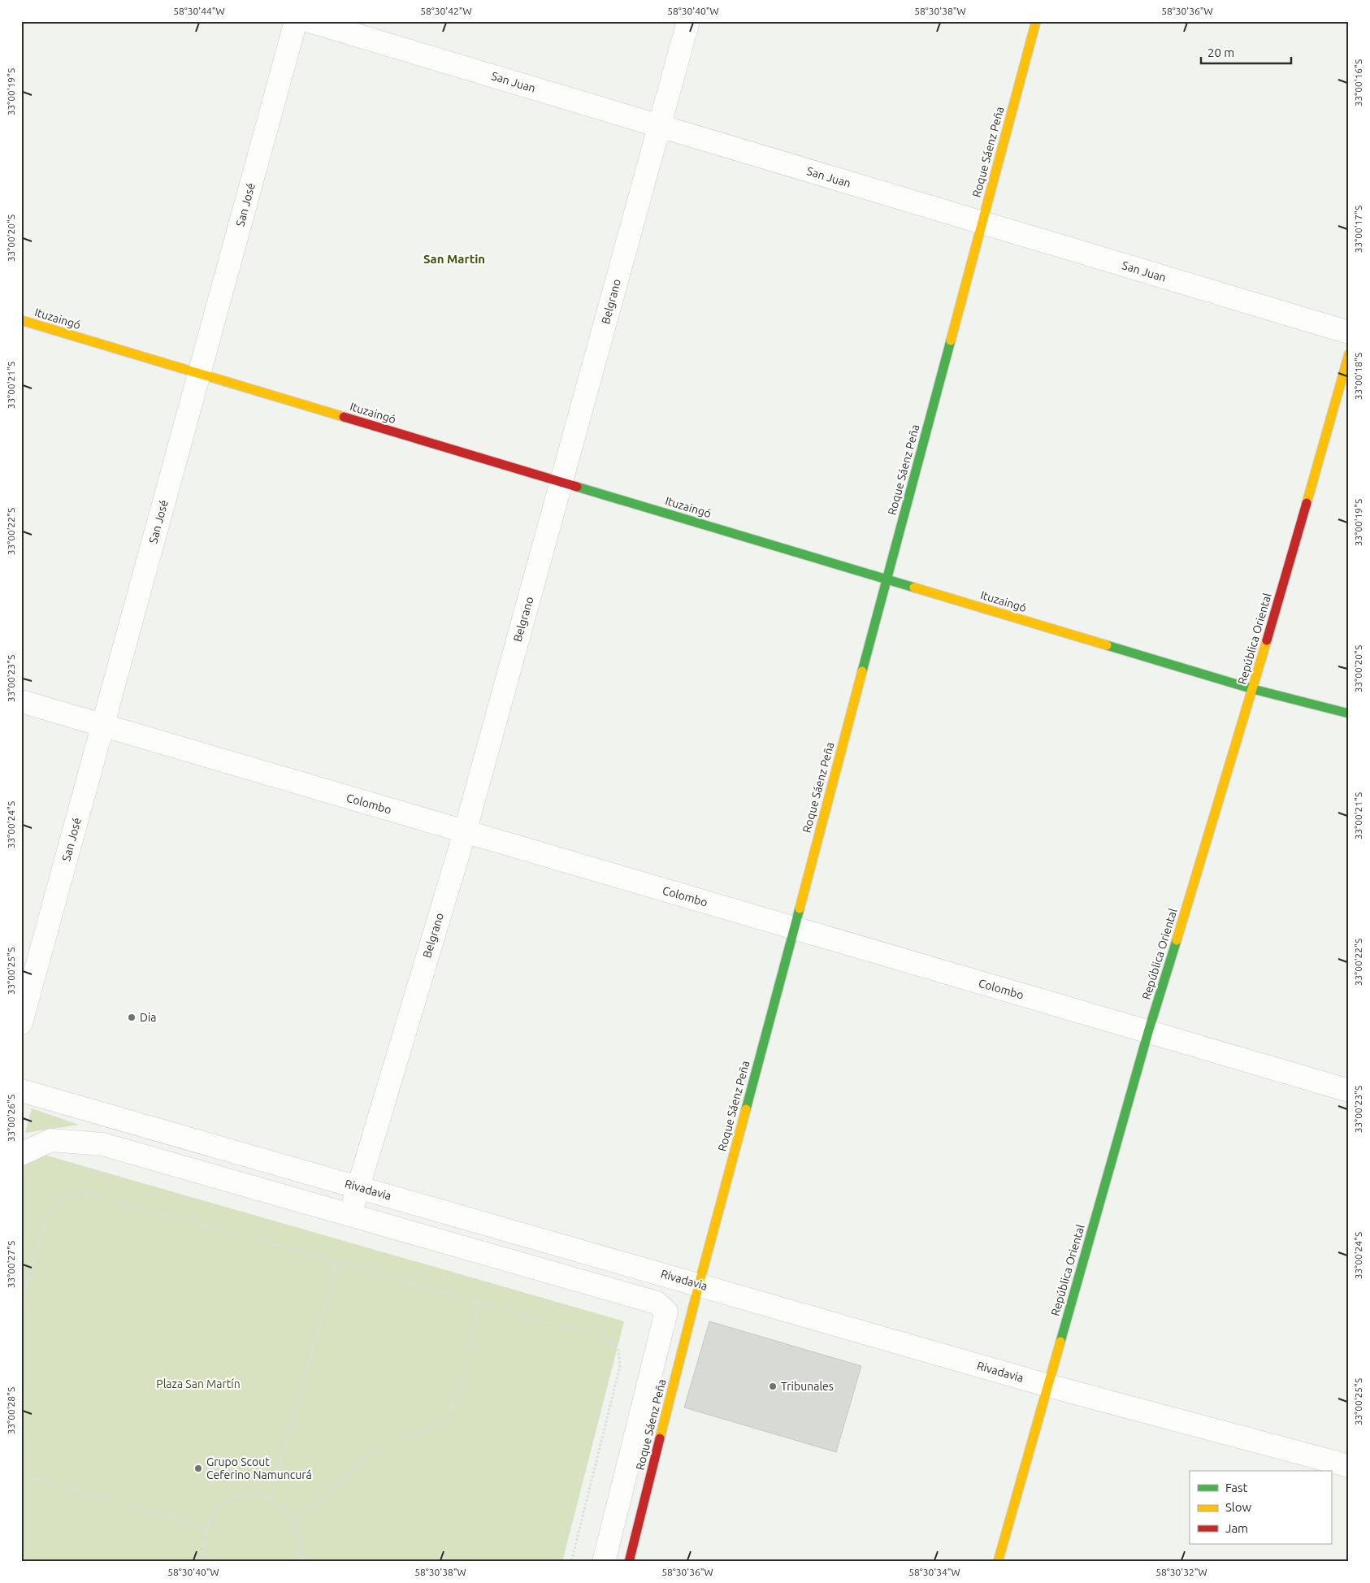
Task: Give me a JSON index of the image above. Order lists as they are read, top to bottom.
{
  "streets": {
    "street": [
      "San Juan",
      "Roque Sáenz Peña",
      "San José",
      "Belgrano",
      "Ituzaingó",
      "República Oriental",
      "Colombo",
      "Rivadavia"
    ]
  },
  "crossings": [
    ["San Juan", "Roque Sáenz Peña"],
    ["San Juan", "Belgrano"],
    ["Roque Sáenz Peña", "Ituzaingó"],
    ["Roque Sáenz Peña", "Colombo"],
    ["Roque Sáenz Peña", "Rivadavia"],
    ["San José", "Ituzaingó"],
    ["San José", "Colombo"],
    ["Belgrano", "Ituzaingó"],
    ["Belgrano", "Colombo"],
    ["Belgrano", "Rivadavia"],
    ["Ituzaingó", "República Oriental"],
    ["República Oriental", "Colombo"],
    ["República Oriental", "Rivadavia"]
  ],
  "districts": ["San Martin"],
  "parks": ["Plaza San Martín"],
  "places": ["Dia", "Tribunales", "Grupo Scout Ceferino Namuncurá"],
  "legend": ["Fast", "Slow", "Jam"],
  "scale_bar": "20 m",
  "coordinates": [
    "58°30'44\"W",
    "58°30'42\"W",
    "58°30'40\"W",
    "58°30'38\"W",
    "58°30'36\"W",
    "33°00'16\"S",
    "33°00'19\"S",
    "33°00'17\"S",
    "33°00'20\"S",
    "33°00'18\"S",
    "33°00'21\"S",
    "33°00'22\"S",
    "33°00'23\"S",
    "33°00'24\"S",
    "33°00'25\"S",
    "33°00'26\"S",
    "33°00'27\"S",
    "33°00'28\"S",
    "58°30'34\"W",
    "58°30'32\"W"
  ]
}
